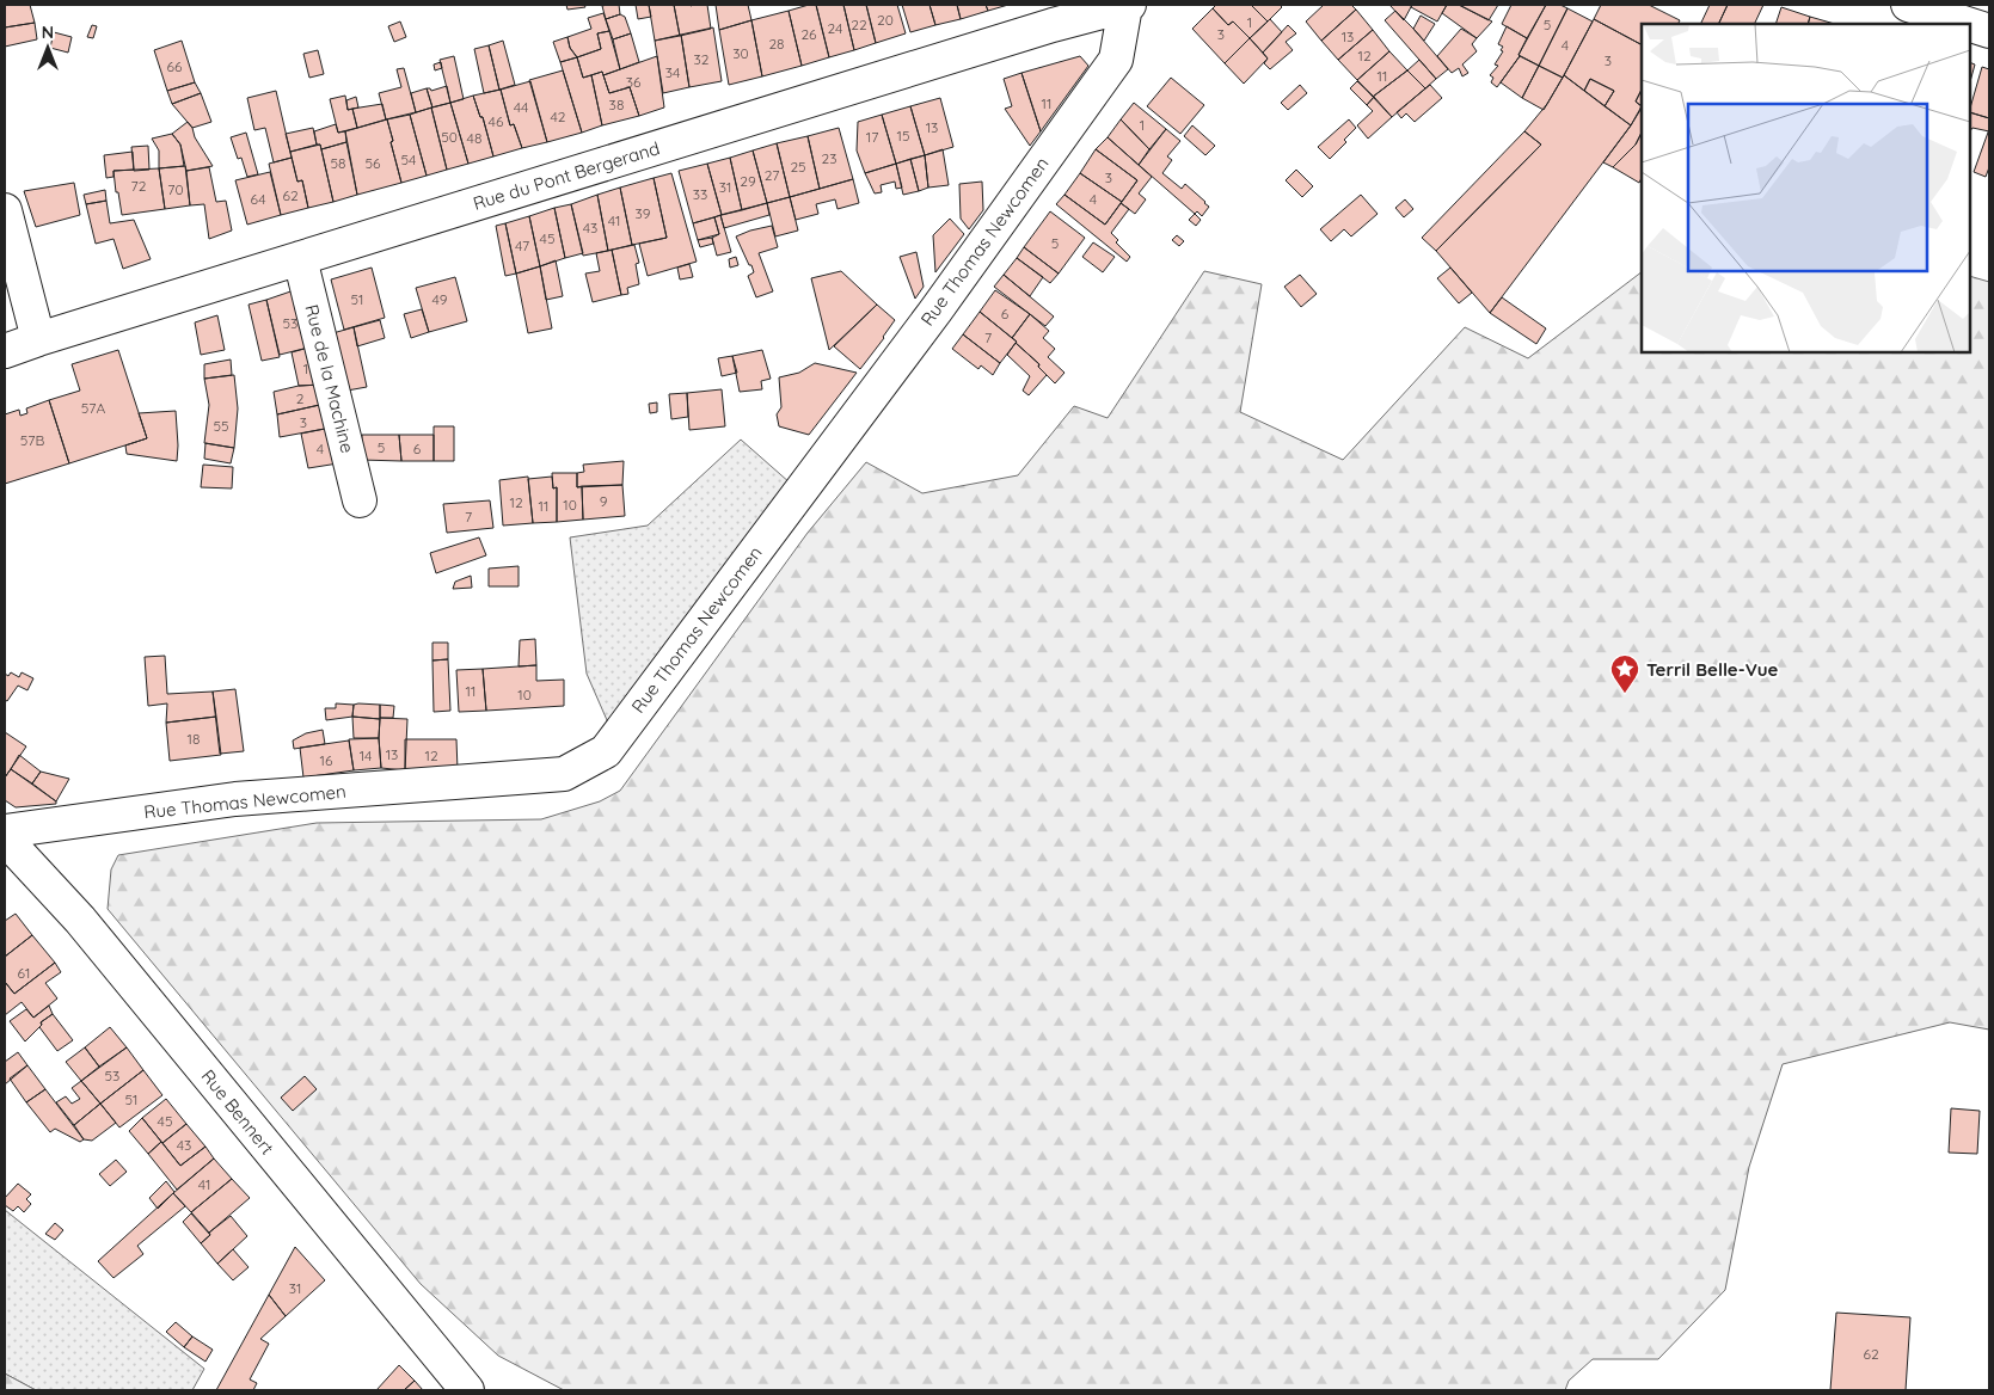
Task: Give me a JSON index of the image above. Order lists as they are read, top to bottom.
{
  "streets": {
    "street": [
      "Rue du Pont Bergerand",
      "Rue Thomas Newcomen",
      "Rue de la Machine",
      "Rue Bennert"
    ]
  },
  "crossings": [
    ["Rue du Pont Bergerand", "Rue Thomas Newcomen"],
    ["Rue du Pont Bergerand", "Rue de la Machine"]
  ],
  "places": {
    "place": ["Terril Belle-Vue"]
  },
  "house_numbers": [
    "20",
    "1",
    "22",
    "5",
    "24",
    "26",
    "3",
    "13",
    "28",
    "4",
    "30",
    "12",
    "32",
    "3",
    "66",
    "34",
    "11",
    "36",
    "11",
    "38",
    "44",
    "42",
    "46",
    "1",
    "13",
    "15",
    "50",
    "17",
    "48",
    "23",
    "54",
    "58",
    "56",
    "25",
    "27",
    "3",
    "29",
    "72",
    "31",
    "70",
    "33",
    "62",
    "64",
    "4",
    "39",
    "41",
    "43",
    "45",
    "5",
    "47",
    "51",
    "49",
    "6",
    "53",
    "7",
    "1",
    "2",
    "57A",
    "3",
    "55",
    "57B",
    "5",
    "4",
    "6",
    "9",
    "12",
    "10",
    "11",
    "7",
    "11",
    "10",
    "18",
    "13",
    "14",
    "12",
    "16",
    "61",
    "53",
    "51",
    "45",
    "43",
    "41",
    "31",
    "62"
  ],
  "north": "top"
}
